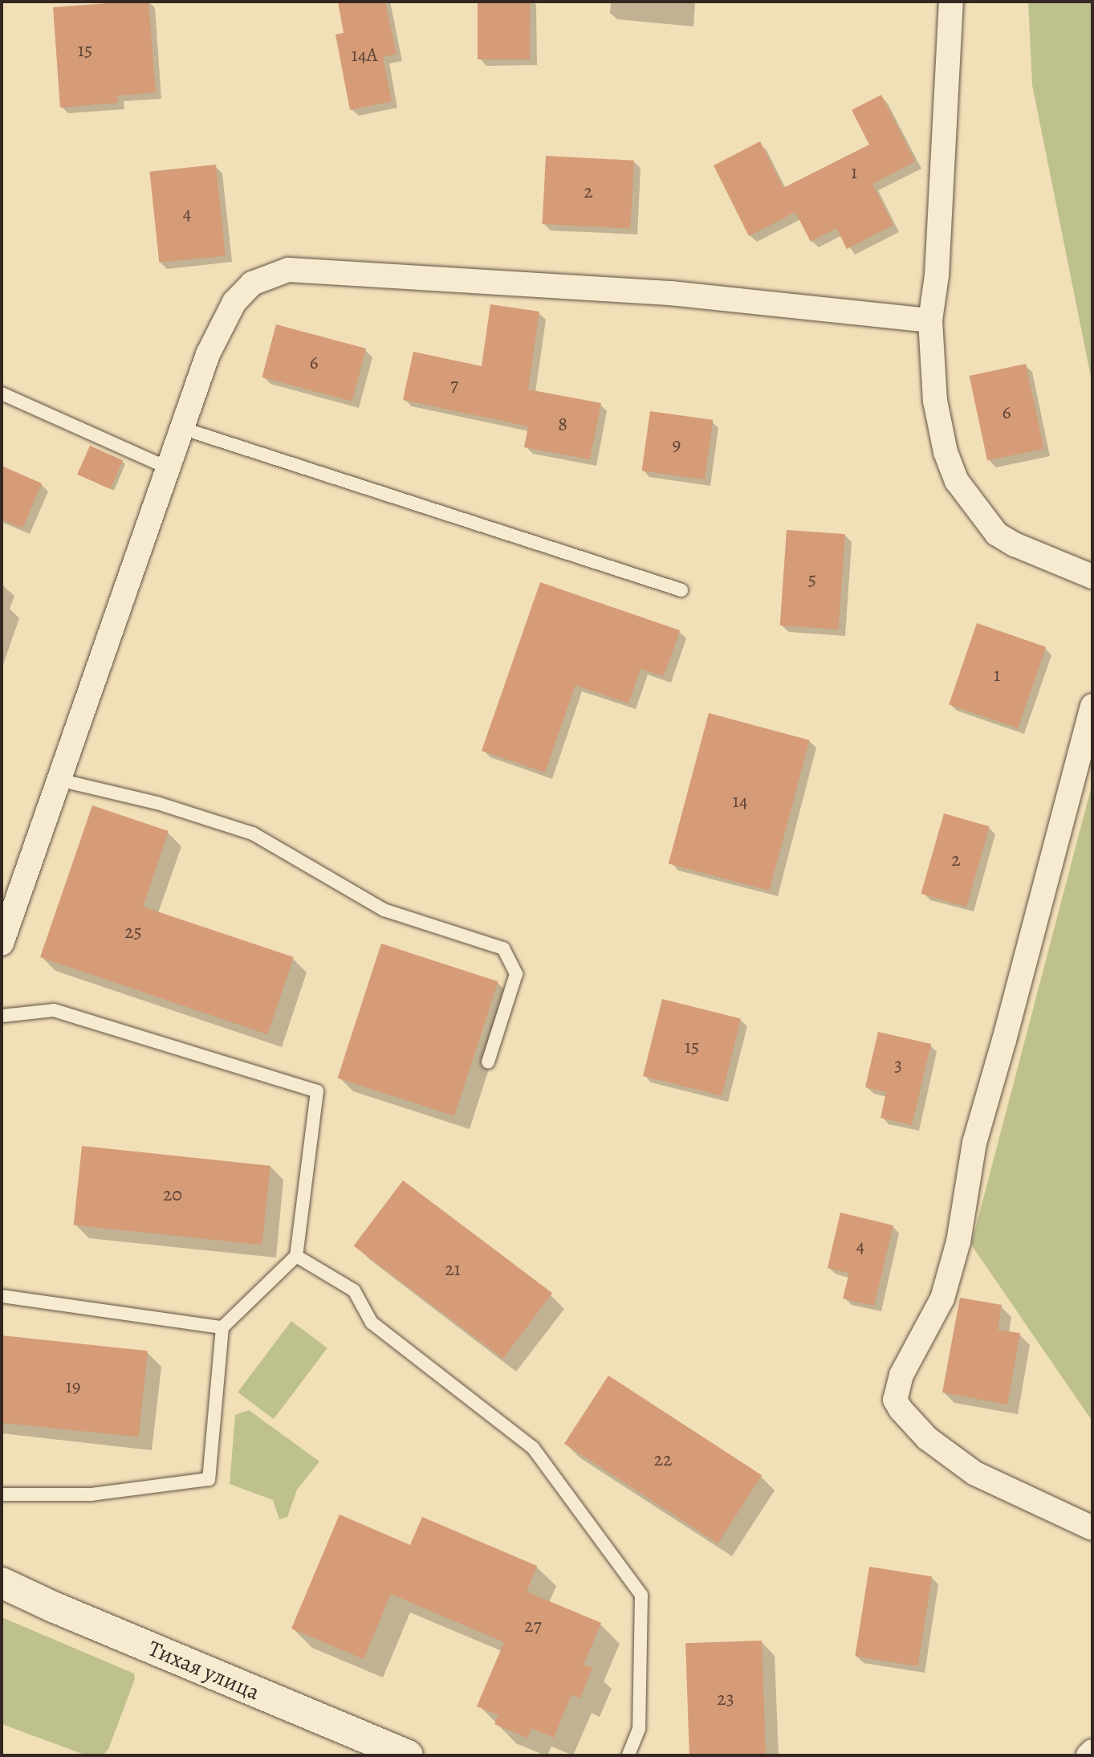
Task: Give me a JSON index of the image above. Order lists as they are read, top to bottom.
{
  "streets": {
    "street": ["Тихая улица"]
  },
  "house_numbers": [
    "15",
    "14А",
    "1",
    "2",
    "4",
    "6",
    "7",
    "6",
    "8",
    "9",
    "5",
    "1",
    "14",
    "2",
    "25",
    "15",
    "3",
    "20",
    "4",
    "21",
    "19",
    "22",
    "27",
    "23"
  ]
}
